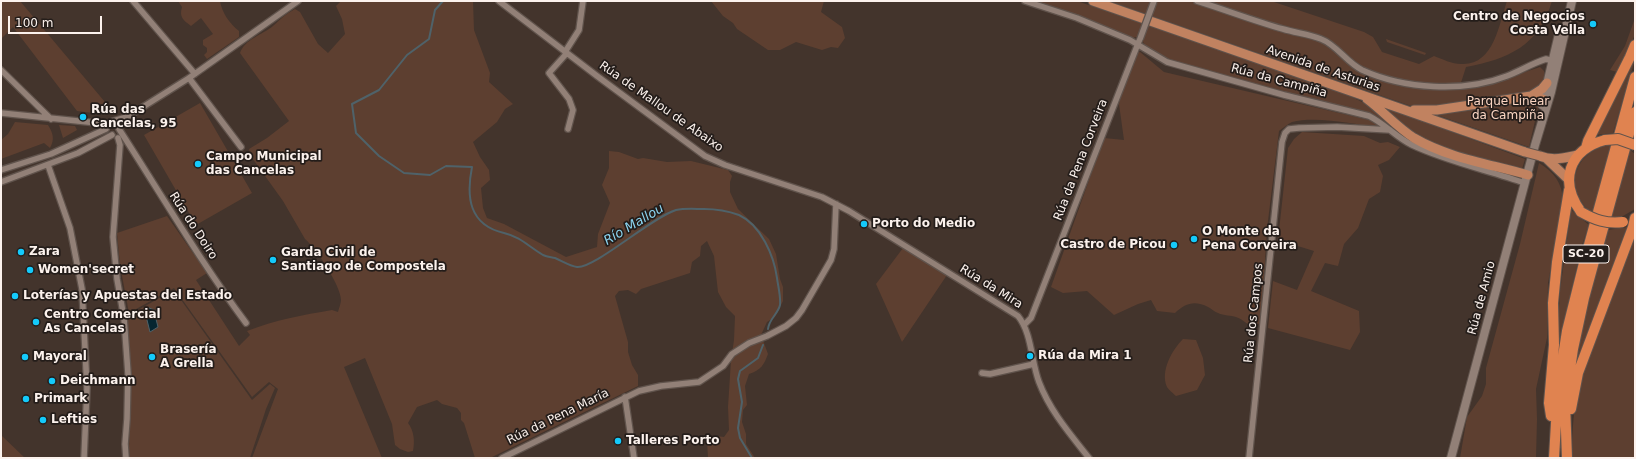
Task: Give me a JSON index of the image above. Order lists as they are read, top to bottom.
{
  "streets": {
    "highway": ["SC-20"],
    "main road": ["Avenida de Asturias"],
    "street": [
      "Rúa da Campiña",
      "Rúa de Mallou de Abaixo",
      "Rúa da Pena Corveira",
      "Rúa do Doiro",
      "Rúa da Mira",
      "Rúa de Amio",
      "Rúa dos Campos",
      "Rúa da Pena María"
    ]
  },
  "crossings": [
    ["Rúa da Campiña", "Rúa da Pena Corveira"],
    ["Rúa da Campiña", "Rúa de Amio"],
    ["Rúa da Campiña", "Rúa dos Campos"],
    ["Rúa de Mallou de Abaixo", "Rúa da Mira"],
    ["Rúa de Mallou de Abaixo", "Rúa da Pena María"],
    ["Rúa da Pena Corveira", "Rúa da Mira"],
    ["Rúa da Mira", "Rúa da Pena María"]
  ],
  "water": ["Río Mallou"],
  "parks": ["Parque Linear da Campiña"],
  "places": [
    "Centro de Negocios Costa Vella",
    "Rúa das Cancelas, 95",
    "Campo Municipal das Cancelas",
    "Porto do Medio",
    "O Monte da Pena Corveira",
    "Castro de Picou",
    "Zara",
    "Garda Civil de Santiago de Compostela",
    "Women'secret",
    "Loterías y Apuestas del Estado",
    "Centro Comercial As Cancelas",
    "Rúa da Mira 1",
    "Mayoral",
    "Brasería A Grella",
    "Deichmann",
    "Primark",
    "Lefties",
    "Talleres Porto"
  ],
  "scale_bar": "100 m"
}
